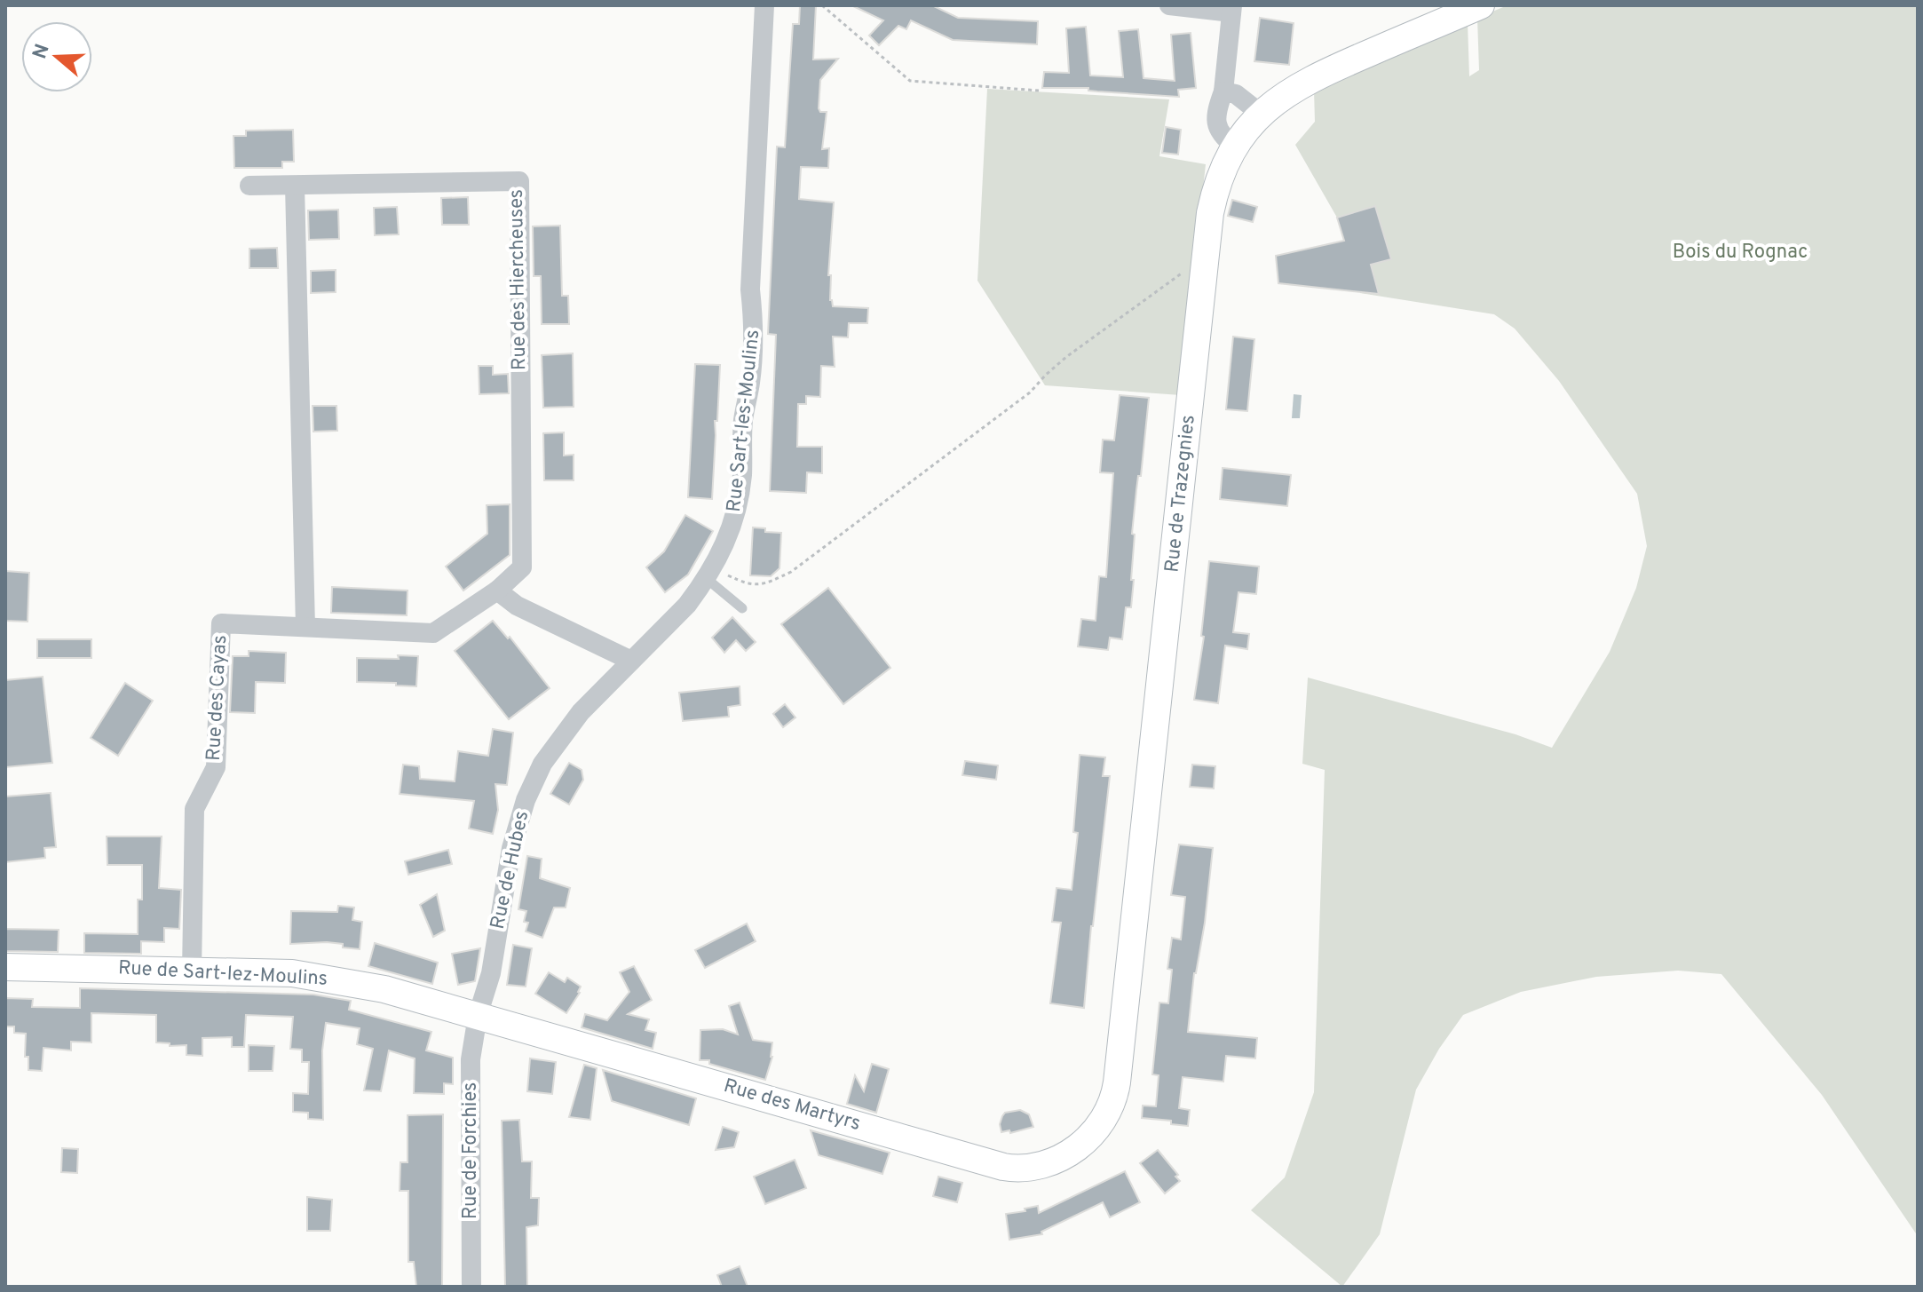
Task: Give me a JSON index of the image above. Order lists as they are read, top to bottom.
{
  "streets": {
    "main road": ["Rue de Trazegnies", "Rue de Sart-lez-Moulins", "Rue des Martyrs"],
    "street": [
      "Rue des Hiercheuses",
      "Rue Sart-les-Moulins",
      "Rue des Cayas",
      "Rue de Hubes",
      "Rue de Forchies"
    ]
  },
  "crossings": [
    ["Rue des Hiercheuses", "Rue des Cayas"],
    ["Rue Sart-les-Moulins", "Rue de Hubes"],
    ["Rue de Trazegnies", "Rue des Martyrs"],
    ["Rue des Cayas", "Rue de Sart-lez-Moulins"],
    ["Rue de Hubes", "Rue de Sart-lez-Moulins"],
    ["Rue de Hubes", "Rue des Martyrs"],
    ["Rue de Hubes", "Rue de Forchies"],
    ["Rue de Sart-lez-Moulins", "Rue des Martyrs"],
    ["Rue de Sart-lez-Moulins", "Rue de Forchies"],
    ["Rue des Martyrs", "Rue de Forchies"]
  ],
  "parks": ["Bois du Rognac"],
  "north": "left"
}
